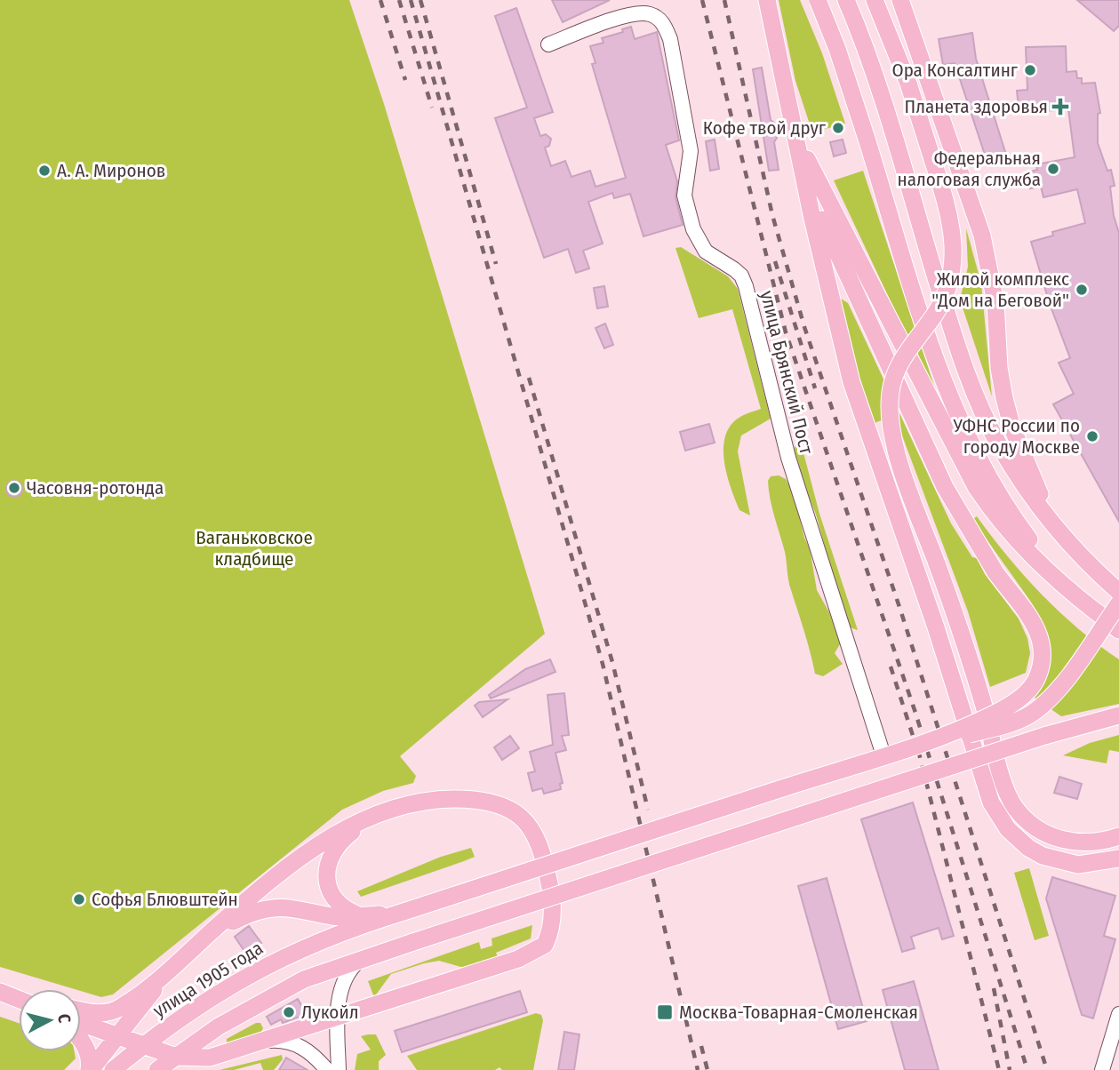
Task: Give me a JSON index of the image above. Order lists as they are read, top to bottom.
{
  "streets": {
    "main road": ["улица 1905 года"],
    "street": ["улица Брянский Пост"]
  },
  "parks": ["Ваганьковское кладбище"],
  "places": {
    "other": [
      "Ора Консалтинг",
      "Кофе твой друг",
      "Федеральная налоговая служба",
      "А. А. Миронов",
      "Жилой комплекс \"Дом на Беговой\"",
      "УФНС России по городу Москве",
      "Часовня-ротонда",
      "Софья Блювштейн",
      "Лукойл"
    ],
    "health": ["Планета здоровья"],
    "transit": ["Москва-Товарная-Смоленская"]
  },
  "north": "right"
}
